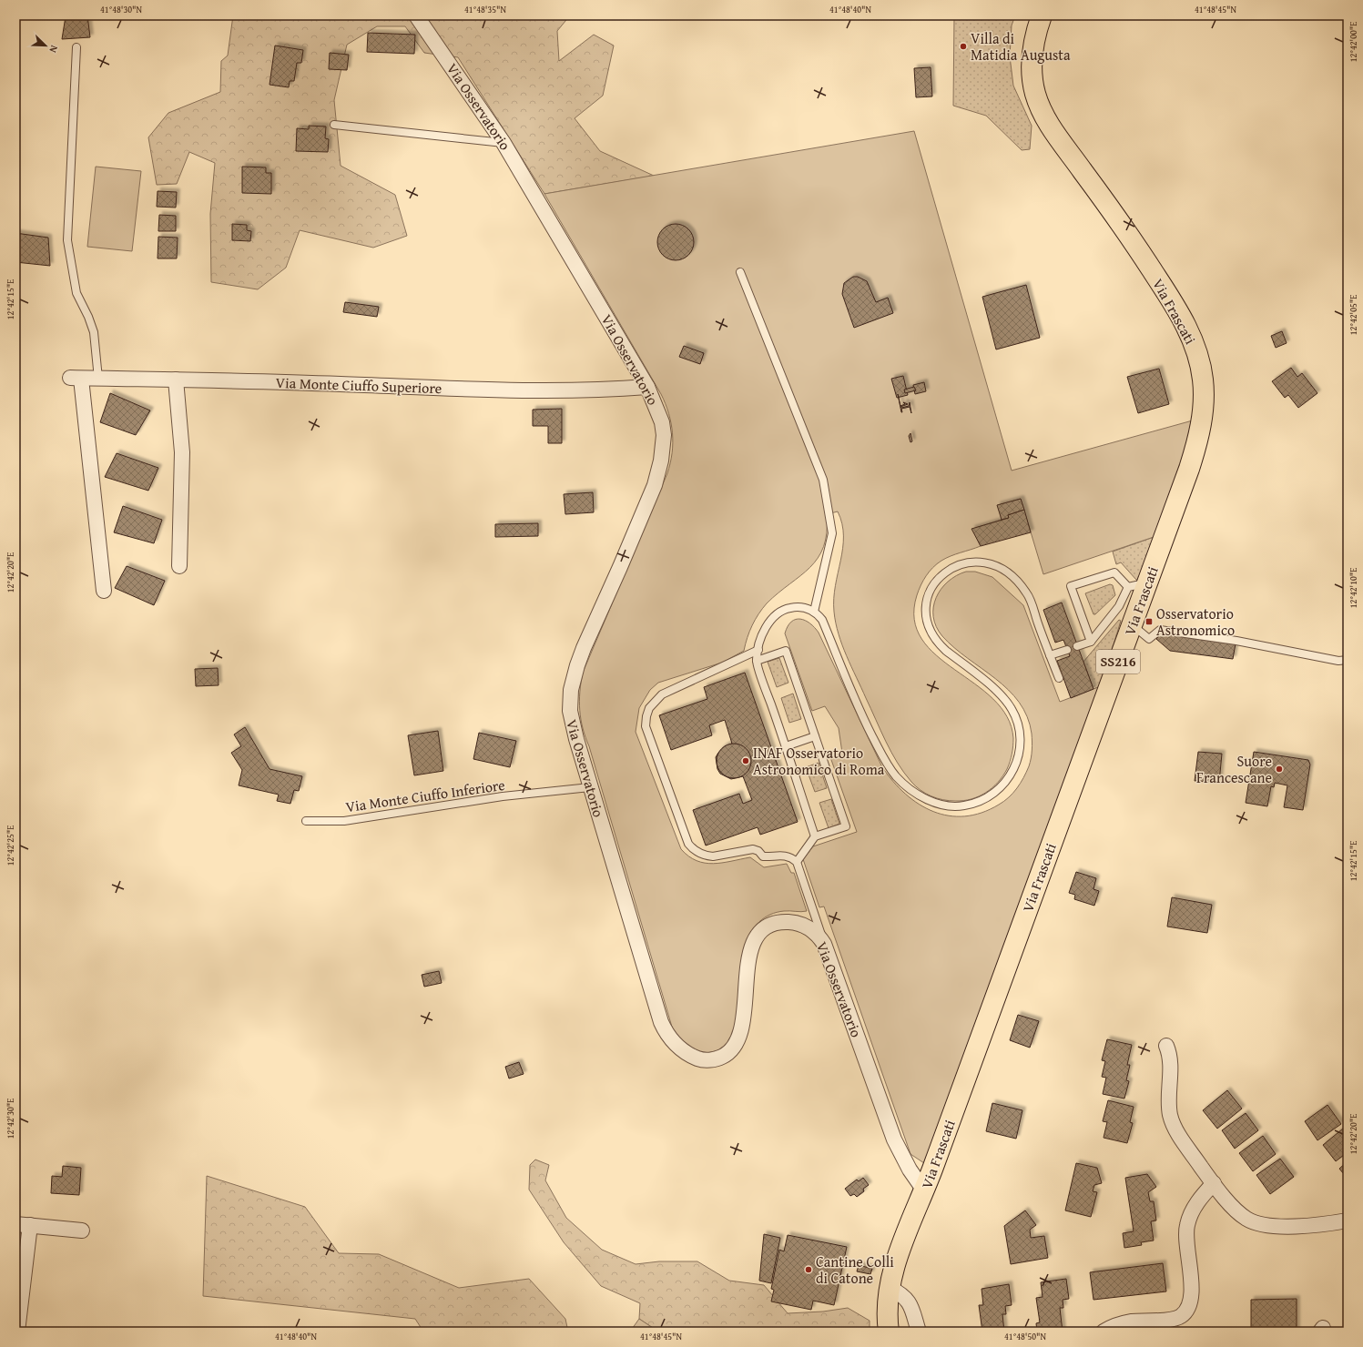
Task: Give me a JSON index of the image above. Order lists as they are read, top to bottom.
{
  "streets": {
    "main road": ["Via Frascati", "SS216"],
    "street": ["Via Osservatorio", "Via Monte Ciuffo Superiore"],
    "lane": ["Via Monte Ciuffo Inferiore"]
  },
  "crossings": [
    ["Via Osservatorio", "Via Frascati"],
    ["Via Osservatorio", "Via Monte Ciuffo Superiore"],
    ["Via Osservatorio", "Via Monte Ciuffo Inferiore"]
  ],
  "places": {
    "other": [
      "Villa di Matidia Augusta",
      "INAF Osservatorio Astronomico di Roma",
      "Suore Francescane",
      "Cantine Colli di Catone"
    ],
    "transit": ["Osservatorio Astronomico"]
  },
  "north": "bottom right",
  "coordinates": [
    "41°48'30\"N",
    "41°48'35\"N",
    "41°48'40\"N",
    "41°48'45\"N",
    "12°42'00\"E",
    "12°42'15\"E",
    "12°42'05\"E",
    "12°42'20\"E",
    "12°42'10\"E",
    "12°42'25\"E",
    "12°42'30\"E",
    "41°48'50\"N"
  ]
}
